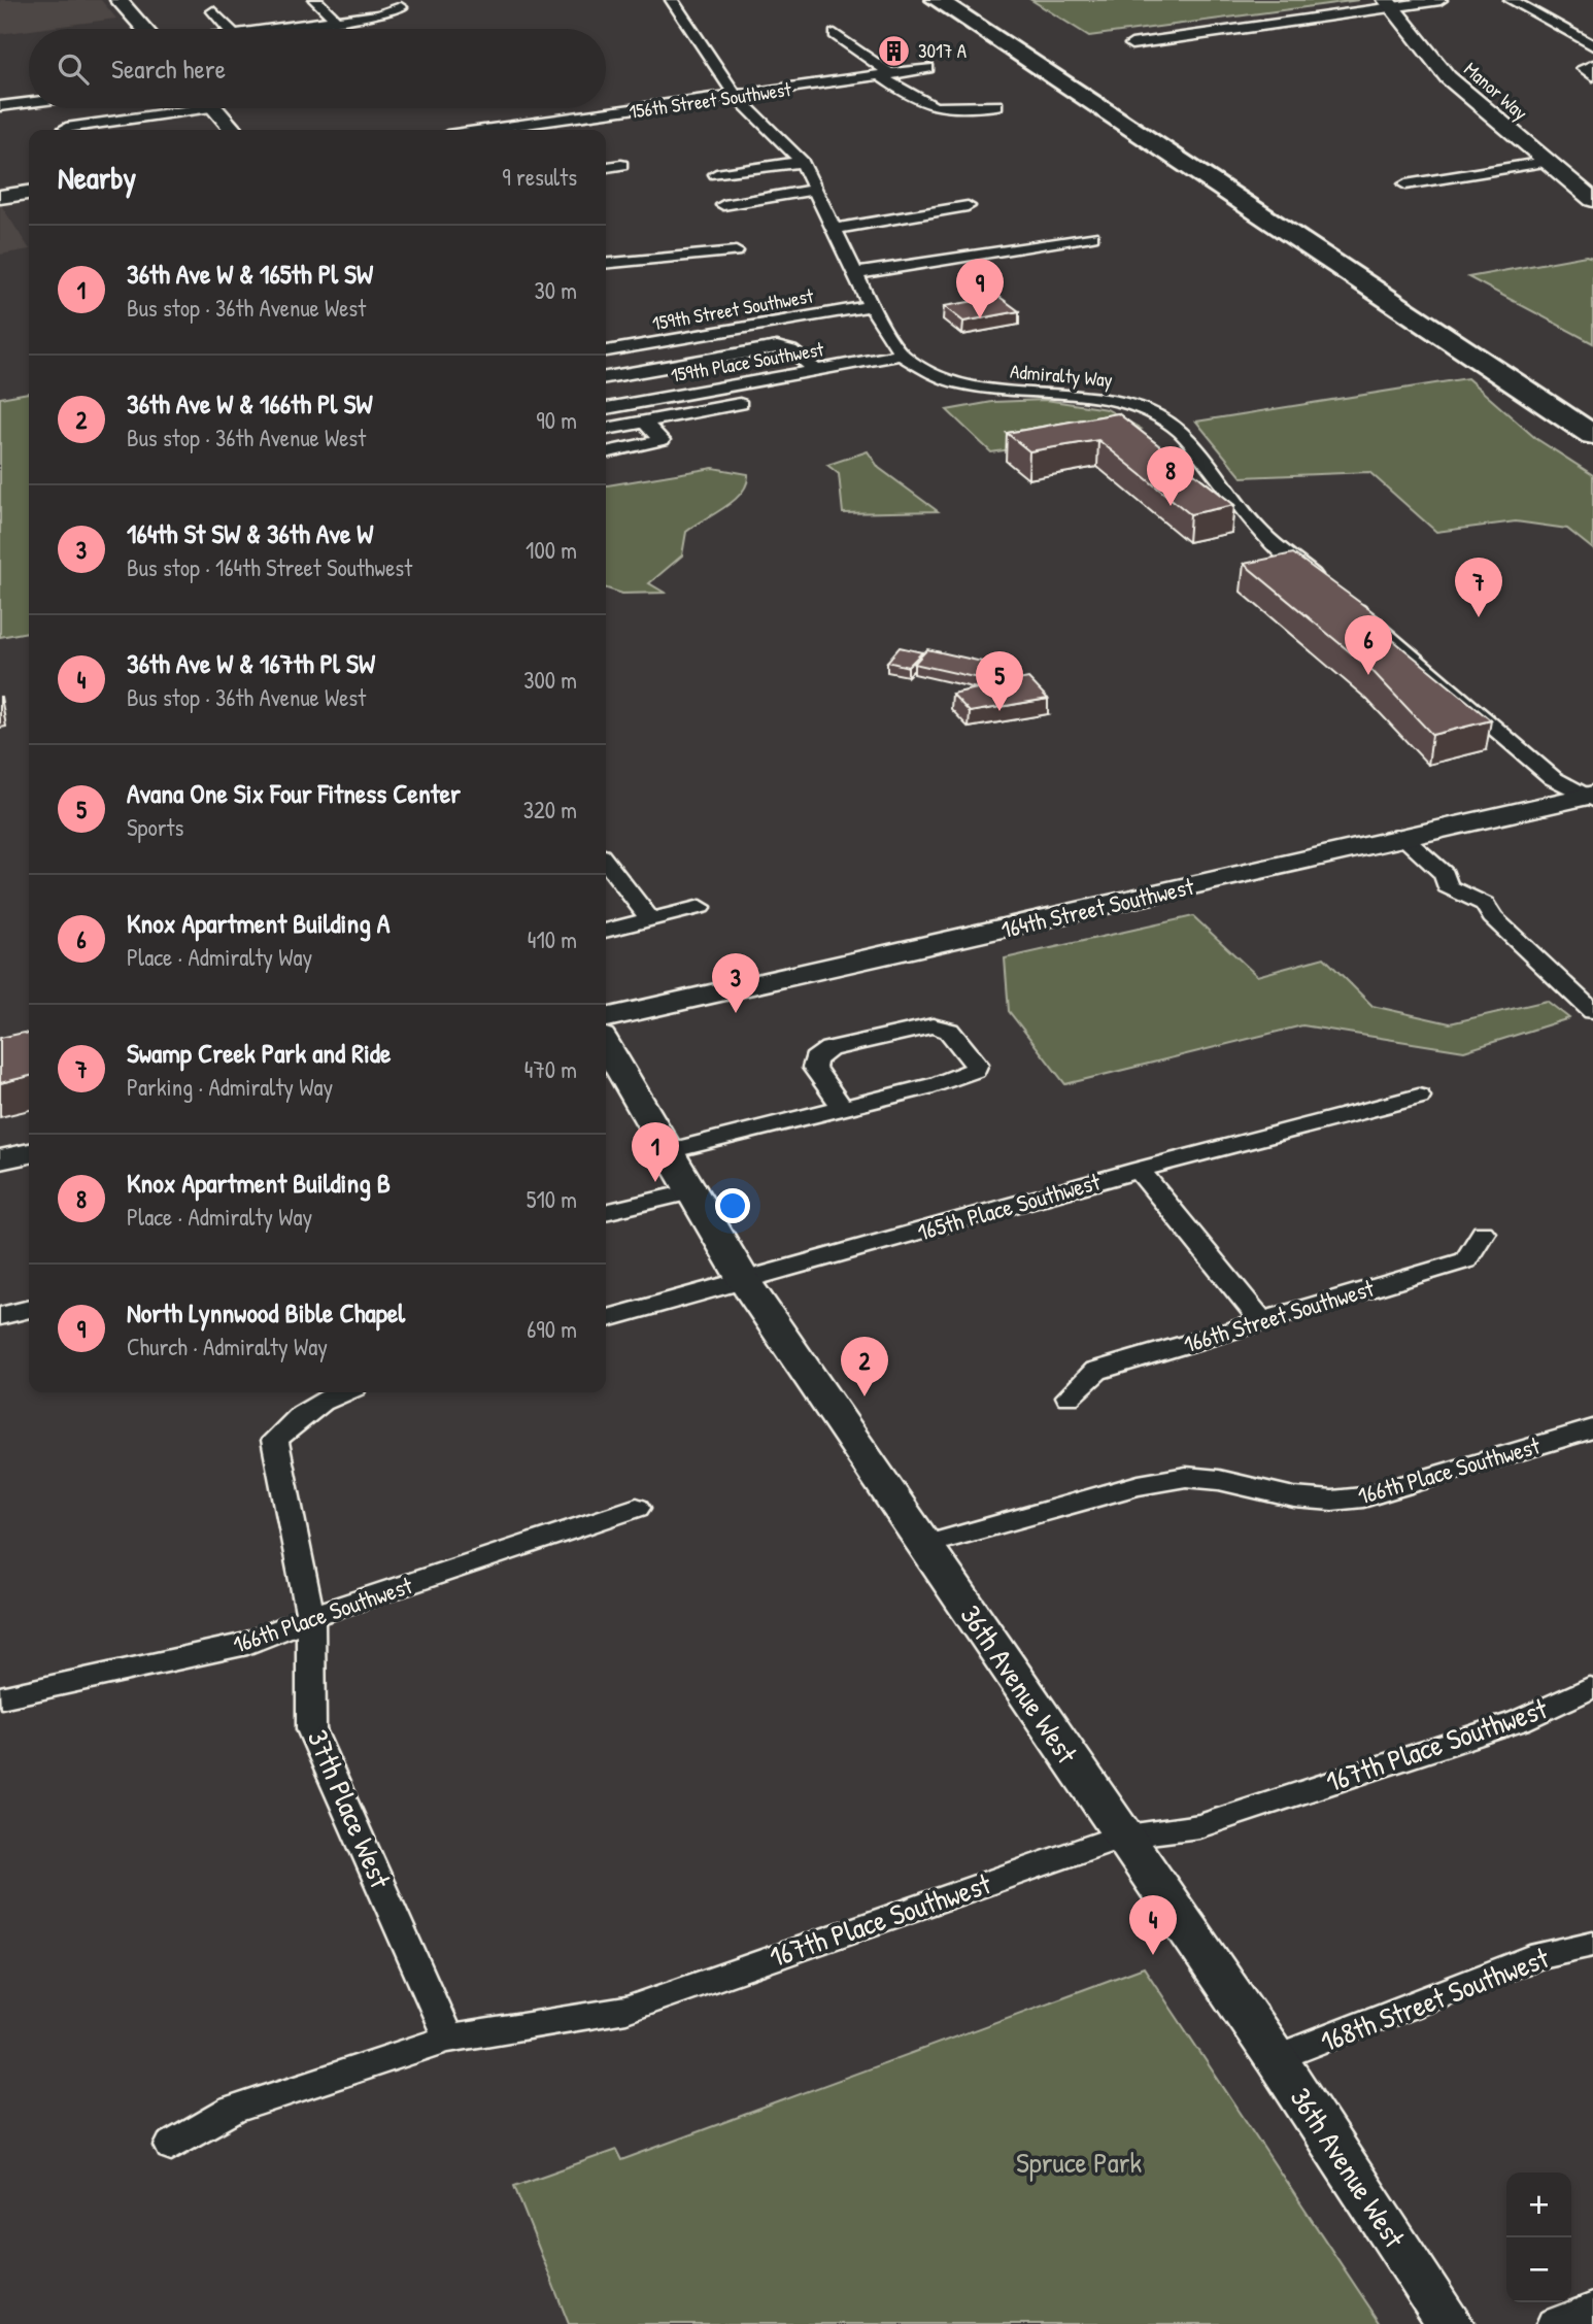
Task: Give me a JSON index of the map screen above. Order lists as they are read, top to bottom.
{
  "streets": {
    "main road": ["Manor Way", "164th Street Southwest", "36th Avenue West"],
    "street": [
      "156th Street Southwest",
      "159th Street Southwest",
      "159th Place Southwest",
      "Admiralty Way",
      "165th Place Southwest",
      "166th Street Southwest",
      "166th Place Southwest",
      "167th Place Southwest",
      "37th Place West",
      "168th Street Southwest"
    ]
  },
  "crossings": [
    ["156th Street Southwest", "Admiralty Way"],
    ["159th Street Southwest", "Admiralty Way"],
    ["159th Place Southwest", "Admiralty Way"],
    ["Admiralty Way", "164th Street Southwest"],
    ["165th Place Southwest", "36th Avenue West"],
    ["166th Place Southwest", "36th Avenue West"],
    ["166th Place Southwest", "37th Place West"],
    ["36th Avenue West", "167th Place Southwest"],
    ["36th Avenue West", "168th Street Southwest"],
    ["167th Place Southwest", "37th Place West"]
  ],
  "parks": ["Spruce Park"],
  "places": {
    "building": ["3017 A"]
  },
  "page": {
    "search": "Search here",
    "heading": ["Nearby", "9 results"],
    "list": [
      {
        "mark": "1",
        "name": "36th Ave W & 165th Pl SW",
        "note": "Bus stop · 36th Avenue West",
        "value": "30 m"
      },
      {
        "mark": "2",
        "name": "36th Ave W & 166th Pl SW",
        "note": "Bus stop · 36th Avenue West",
        "value": "90 m"
      },
      {
        "mark": "3",
        "name": "164th St SW & 36th Ave W",
        "note": "Bus stop · 164th Street Southwest",
        "value": "100 m"
      },
      {
        "mark": "4",
        "name": "36th Ave W & 167th Pl SW",
        "note": "Bus stop · 36th Avenue West",
        "value": "300 m"
      },
      {
        "mark": "5",
        "name": "Avana One Six Four Fitness Center",
        "note": "Sports",
        "value": "320 m"
      },
      {
        "mark": "6",
        "name": "Knox Apartment Building A",
        "note": "Place · Admiralty Way",
        "value": "410 m"
      },
      {
        "mark": "7",
        "name": "Swamp Creek Park and Ride",
        "note": "Parking · Admiralty Way",
        "value": "470 m"
      },
      {
        "mark": "8",
        "name": "Knox Apartment Building B",
        "note": "Place · Admiralty Way",
        "value": "510 m"
      },
      {
        "mark": "9",
        "name": "North Lynnwood Bible Chapel",
        "note": "Church · Admiralty Way",
        "value": "690 m"
      }
    ],
    "pins": [
      "9",
      "8",
      "7",
      "6",
      "5",
      "3",
      "1",
      "2",
      "4"
    ],
    "map_buttons": ["+", "−"]
  }
}
